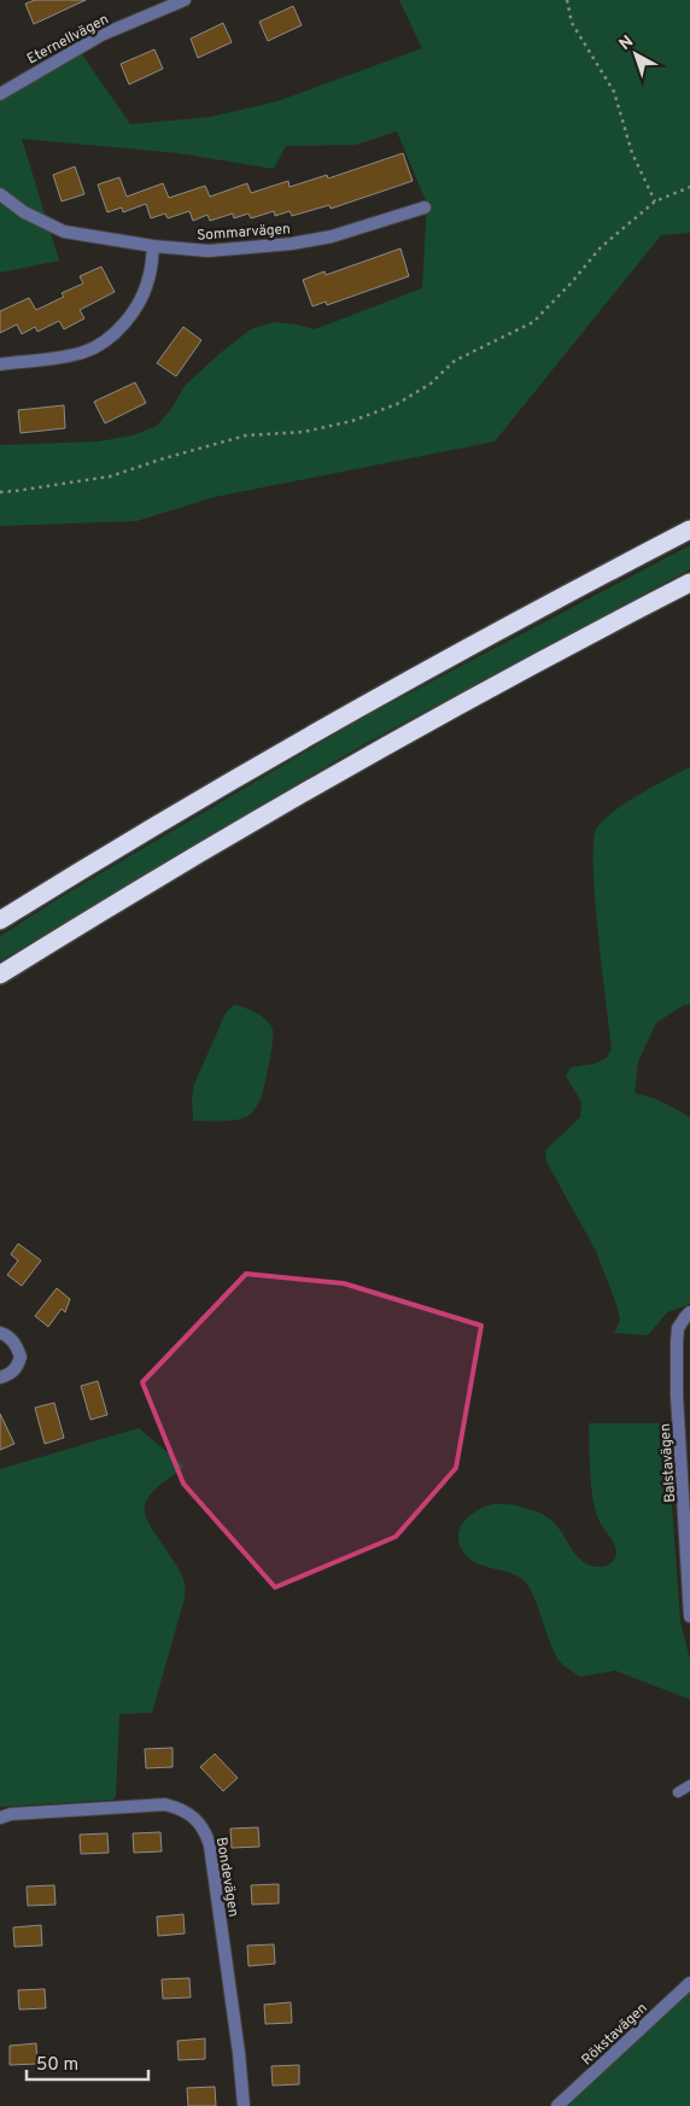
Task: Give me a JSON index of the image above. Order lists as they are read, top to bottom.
{
  "streets": {
    "street": [
      "Eternellvägen",
      "Sommarvägen",
      "Balstavägen",
      "Bondevägen",
      "Rökstavägen"
    ]
  },
  "scale_bar": "50 m",
  "north": "top left"
}
